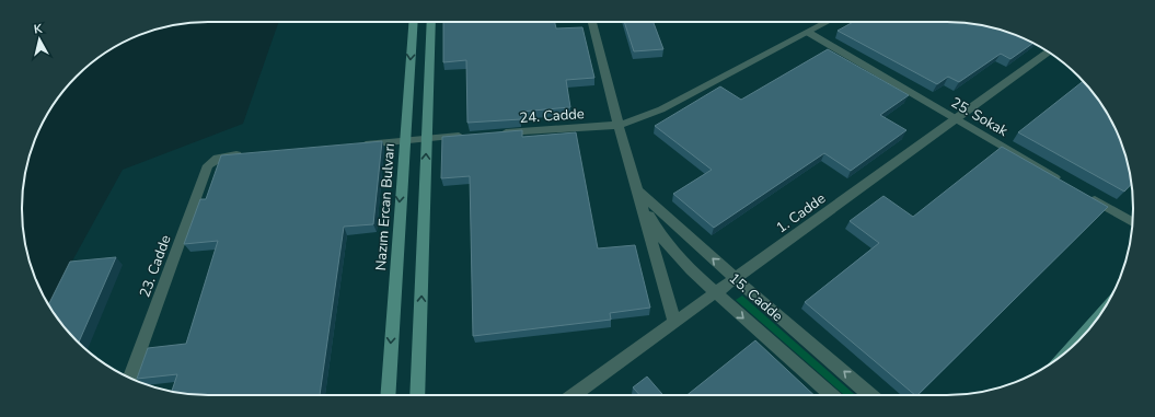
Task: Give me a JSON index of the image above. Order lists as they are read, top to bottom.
{
  "streets": {
    "main road": ["Nazım Ercan Bulvarı"],
    "street": [
      "24. Cadde",
      "25. Sokak",
      "1. Cadde",
      "23. Cadde",
      "15. Cadde"
    ]
  },
  "crossings": [
    ["24. Cadde", "25. Sokak"],
    ["24. Cadde", "15. Cadde"],
    ["25. Sokak", "1. Cadde"],
    ["1. Cadde", "15. Cadde"]
  ],
  "north": "top"
}
